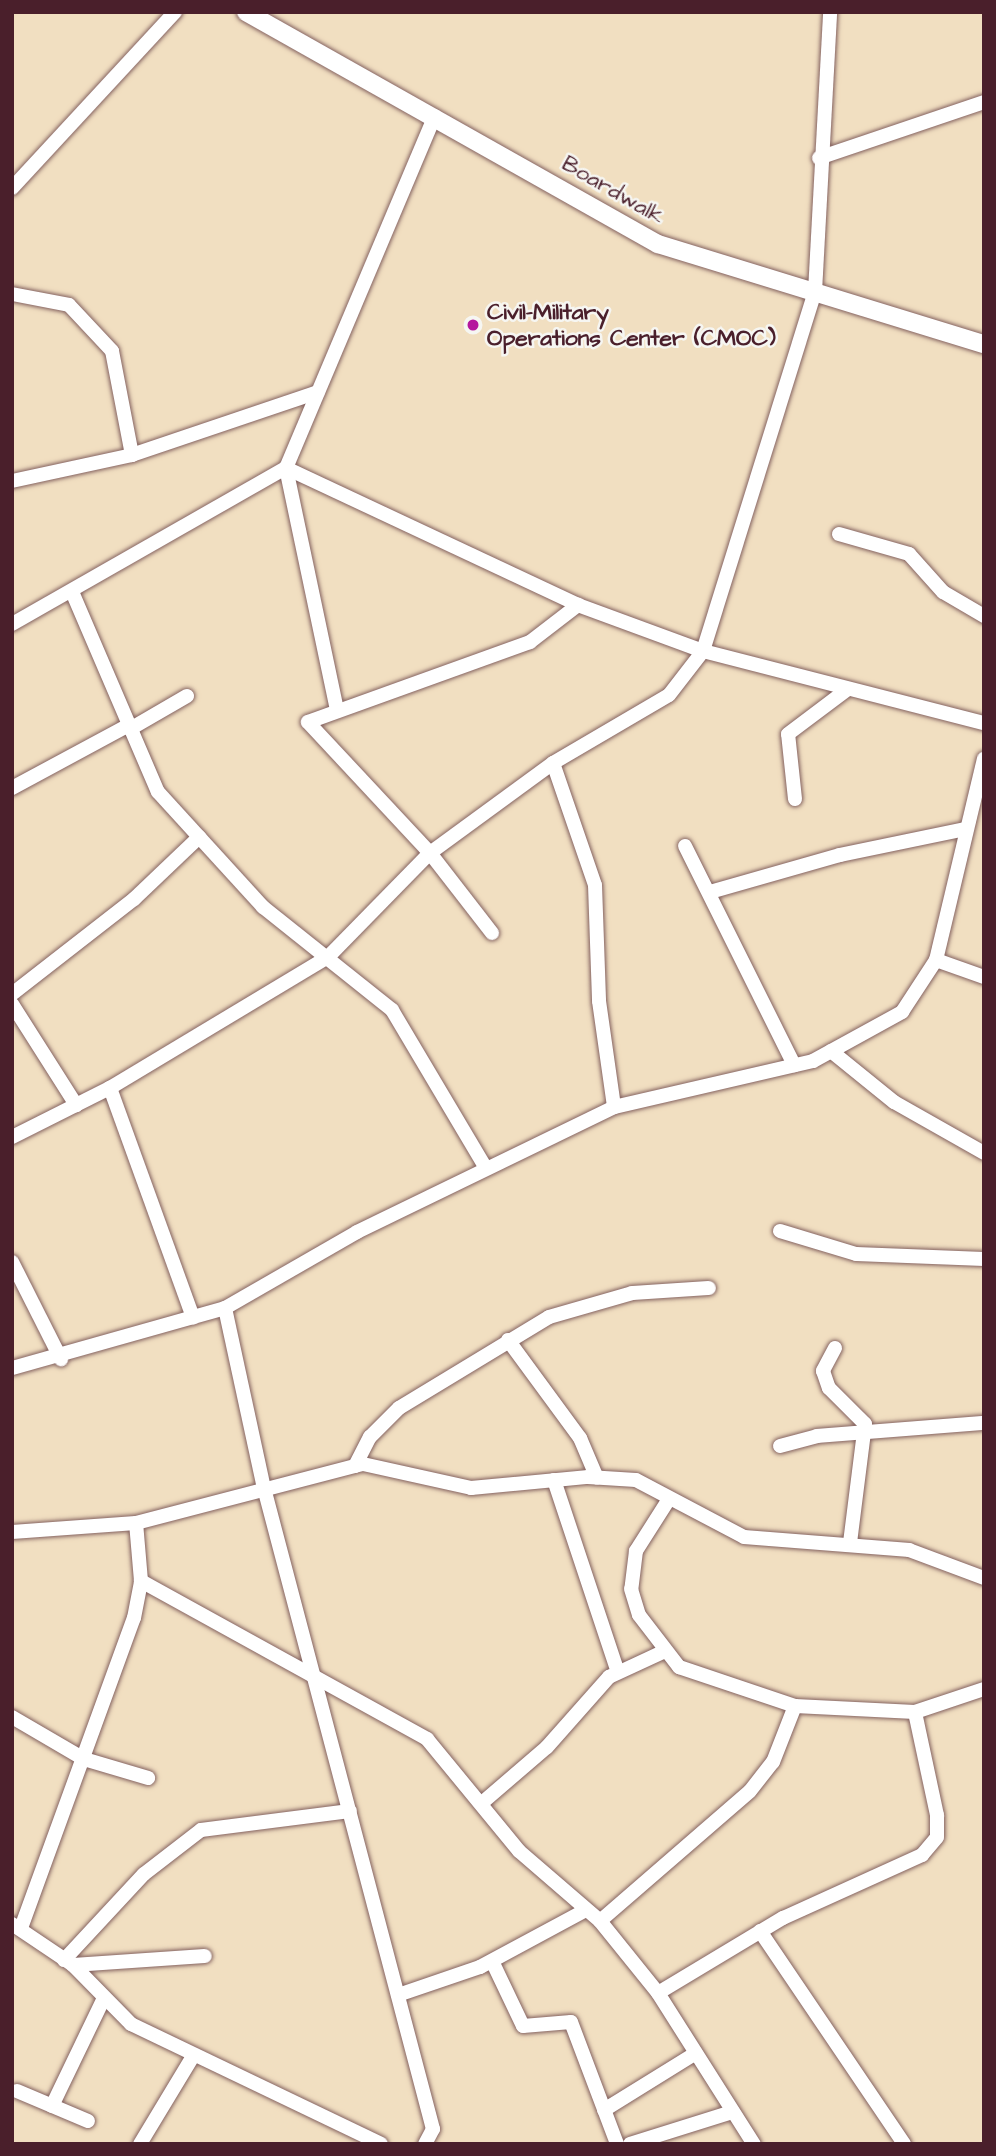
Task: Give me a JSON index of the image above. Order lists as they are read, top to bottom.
{
  "streets": {
    "street": ["Boardwalk"]
  },
  "places": ["Civil-Military Operations Center (CMOC)"]
}
